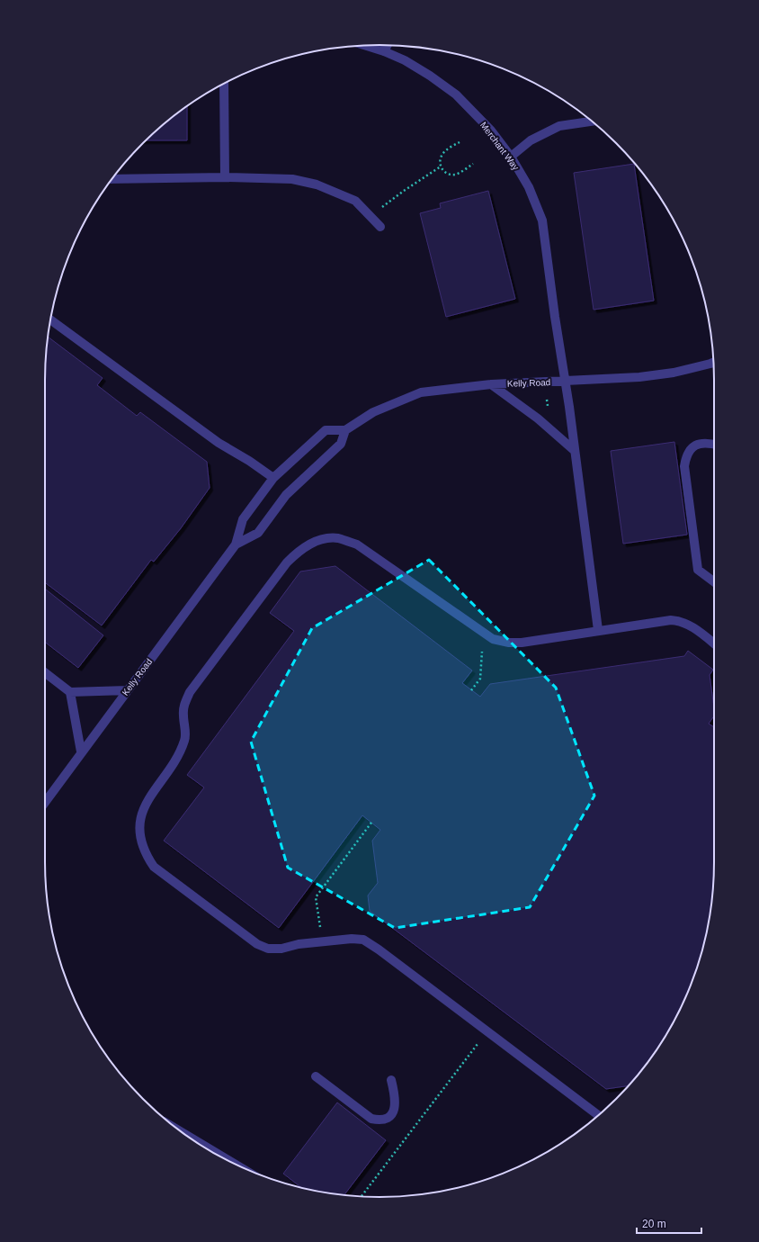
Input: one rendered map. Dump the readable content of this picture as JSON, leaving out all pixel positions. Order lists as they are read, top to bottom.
{
  "streets": {
    "street": ["Merchant Way", "Kelly Road"]
  },
  "crossings": [
    ["Merchant Way", "Kelly Road"]
  ],
  "scale_bar": "20 m"
}
